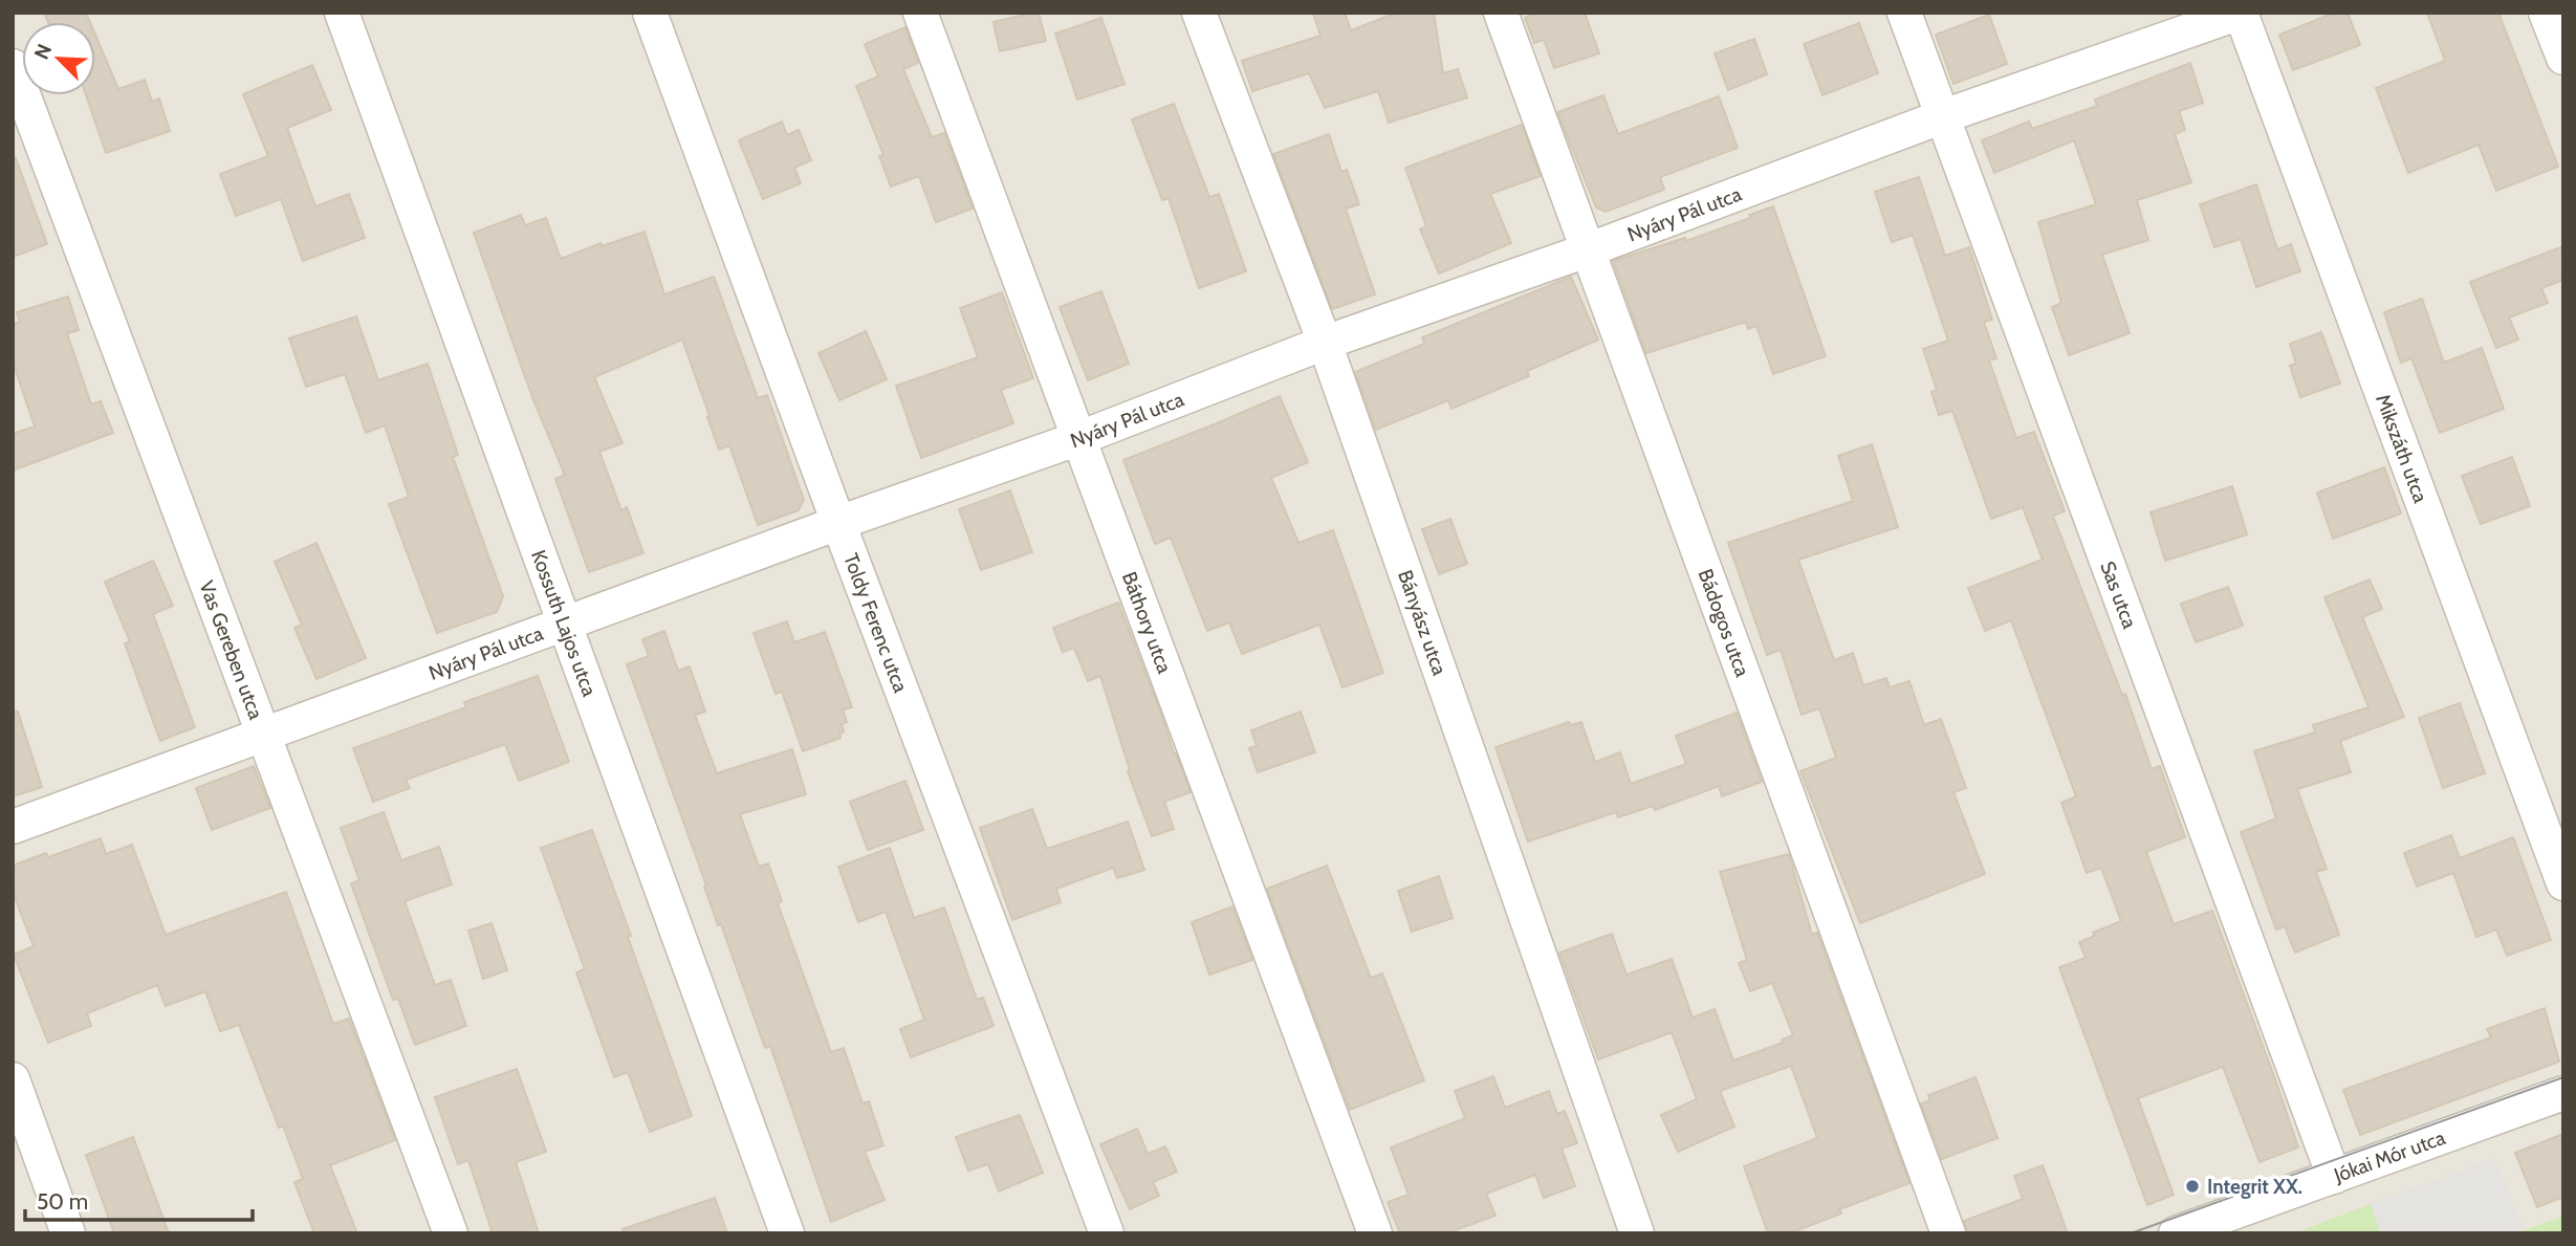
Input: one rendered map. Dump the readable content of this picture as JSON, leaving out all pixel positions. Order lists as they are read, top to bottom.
{
  "streets": {
    "street": [
      "Nyáry Pál utca",
      "Mikszáth utca",
      "Sas utca",
      "Bányász utca",
      "Kossuth Lajos utca",
      "Báthory utca",
      "Toldy Ferenc utca",
      "Bádogos utca",
      "Vas Gereben utca",
      "Jókai Mór utca"
    ]
  },
  "crossings": [
    ["Nyáry Pál utca", "Mikszáth utca"],
    ["Nyáry Pál utca", "Sas utca"],
    ["Nyáry Pál utca", "Bányász utca"],
    ["Nyáry Pál utca", "Kossuth Lajos utca"],
    ["Nyáry Pál utca", "Báthory utca"],
    ["Nyáry Pál utca", "Toldy Ferenc utca"],
    ["Nyáry Pál utca", "Bádogos utca"],
    ["Nyáry Pál utca", "Vas Gereben utca"],
    ["Sas utca", "Jókai Mór utca"]
  ],
  "places": ["Integrit XX."],
  "scale_bar": "50 m",
  "north": "top left"
}
